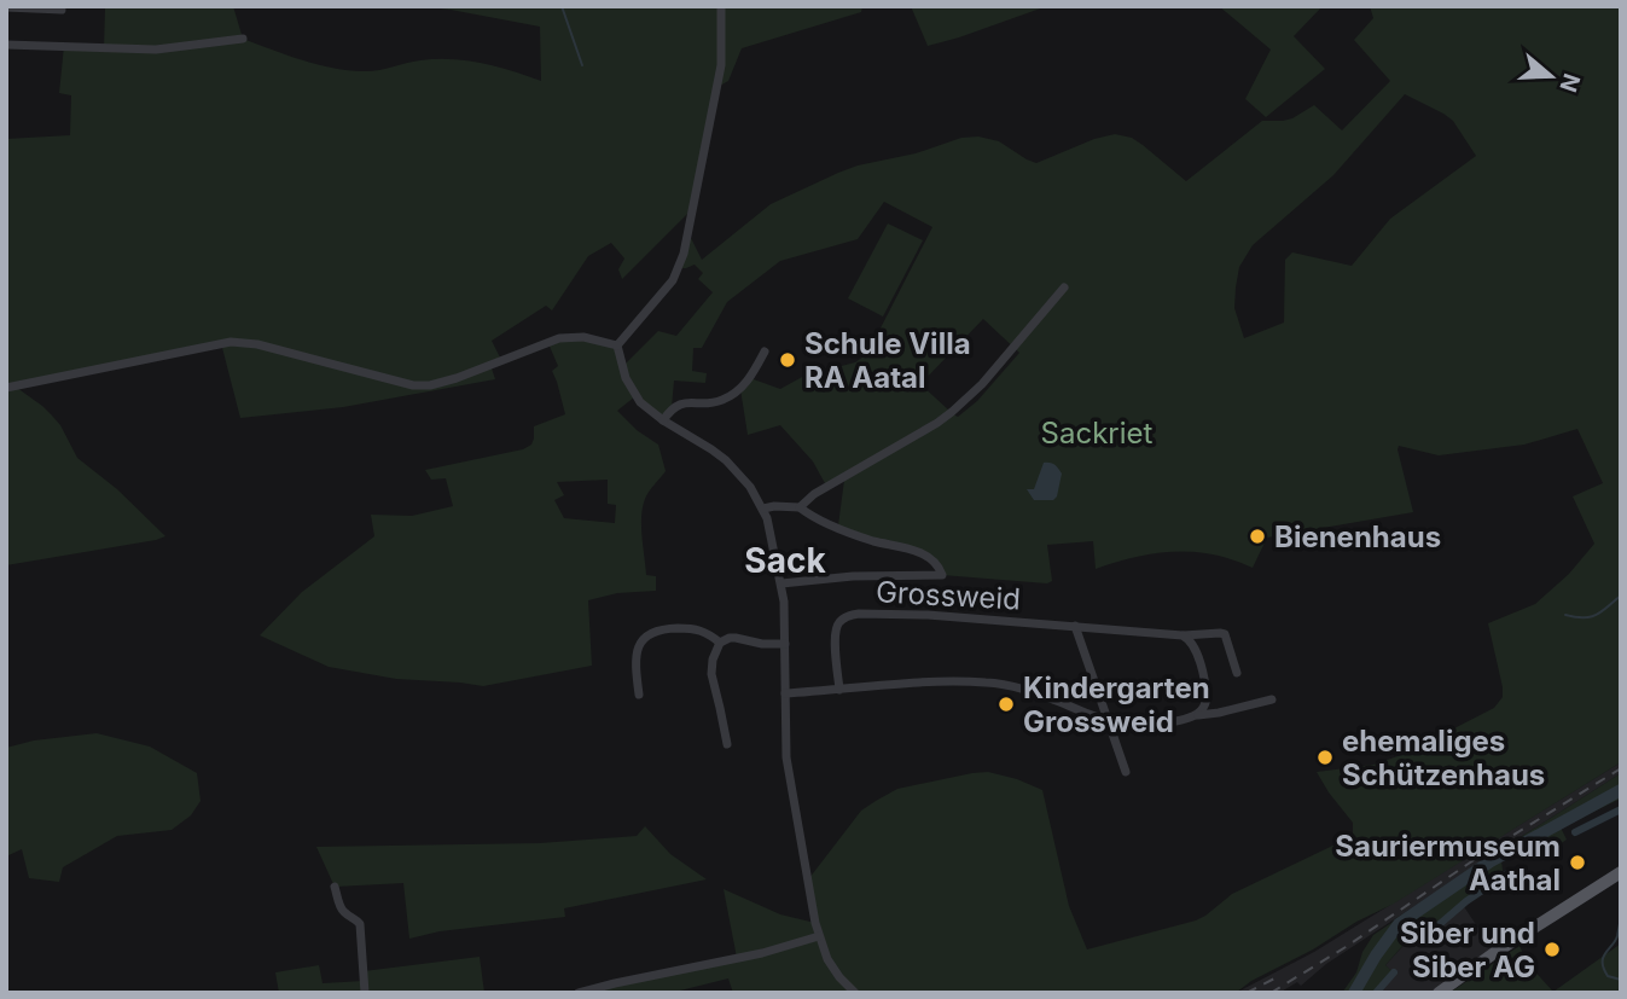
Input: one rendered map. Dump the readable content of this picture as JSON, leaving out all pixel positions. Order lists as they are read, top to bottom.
{
  "streets": {
    "street": ["Grossweid"]
  },
  "districts": ["Sack"],
  "parks": ["Sackriet"],
  "places": [
    "Schule Villa RA Aatal",
    "Bienenhaus",
    "Kindergarten Grossweid",
    "ehemaliges Schützenhaus",
    "Sauriermuseum Aathal",
    "Siber und Siber AG"
  ],
  "north": "right"
}
